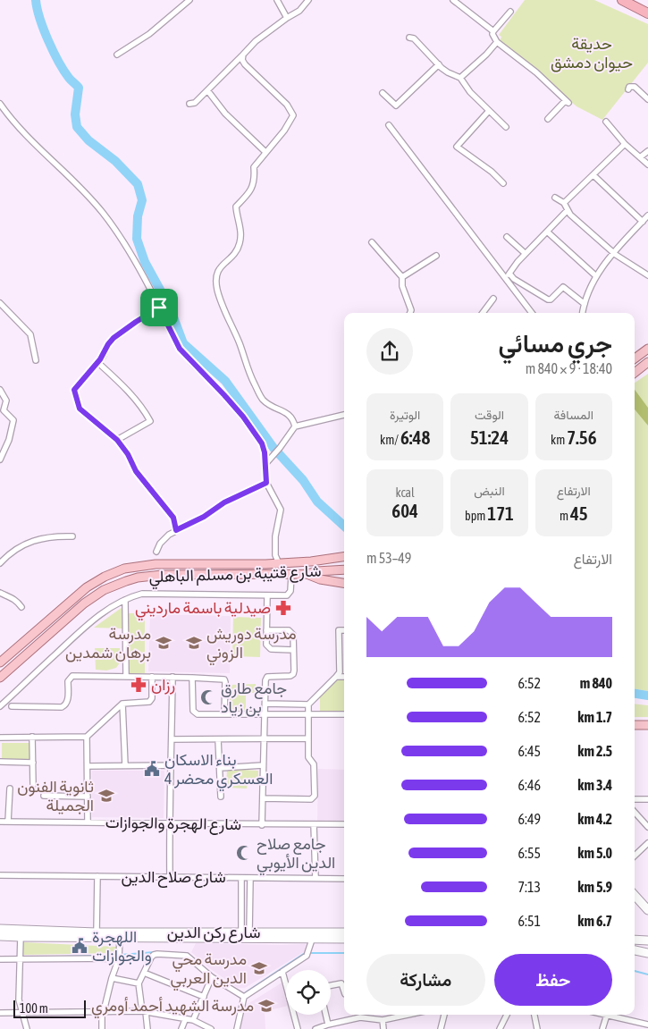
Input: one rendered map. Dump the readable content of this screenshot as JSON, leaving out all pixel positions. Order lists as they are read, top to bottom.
{
  "streets": {
    "main road": ["شارع قتيبة بن مسلم الباهلي", "شارع ركن الدين"],
    "street": ["شارع الهجرة والجوازات", "شارع صلاح الدين"]
  },
  "parks": ["حديقة حيوان دمشق"],
  "places": {
    "pharmacy": ["صيدلية باسمة مارديني", "رزان"],
    "school or university": [
      "مدرسة برهان شمدين",
      "مدرسة دوريش الزوني",
      "ثانوية الفنون الجميلة",
      "مدرسة محي الدين العربي",
      "مدرسة الشهيد أحمد أومري"
    ],
    "mosque": ["جامع طارق بن زياد", "جامع صلاح الدين الأيوبي"],
    "public building": ["بناء الاسكان العسكري محضر 4", "اللهجرة والجوازات"]
  },
  "scale_bar": "100 m",
  "page": {
    "heading": ["جري مسائي", "18:40 · 9 × 840 m"],
    "stats": [
      ["المسافة", "7.56 km"],
      ["الوقت", "51:24"],
      ["الوتيرة", "6:48 /km"],
      ["الارتفاع", "45 m"],
      ["النبض", "171 bpm"],
      ["kcal", "604"]
    ],
    "chart": ["الارتفاع", "49–53 m"],
    "list": [
      {
        "name": "840 m",
        "note": "6:52"
      },
      {
        "name": "1.7 km",
        "note": "6:52"
      },
      {
        "name": "2.5 km",
        "note": "6:45"
      },
      {
        "name": "3.4 km",
        "note": "6:46"
      },
      {
        "name": "4.2 km",
        "note": "6:49"
      },
      {
        "name": "5.0 km",
        "note": "6:55"
      },
      {
        "name": "5.9 km",
        "note": "7:13"
      },
      {
        "name": "6.7 km",
        "note": "6:51"
      }
    ],
    "buttons": ["حفظ", "مشاركة"],
    "scale": "100 m"
  }
}
